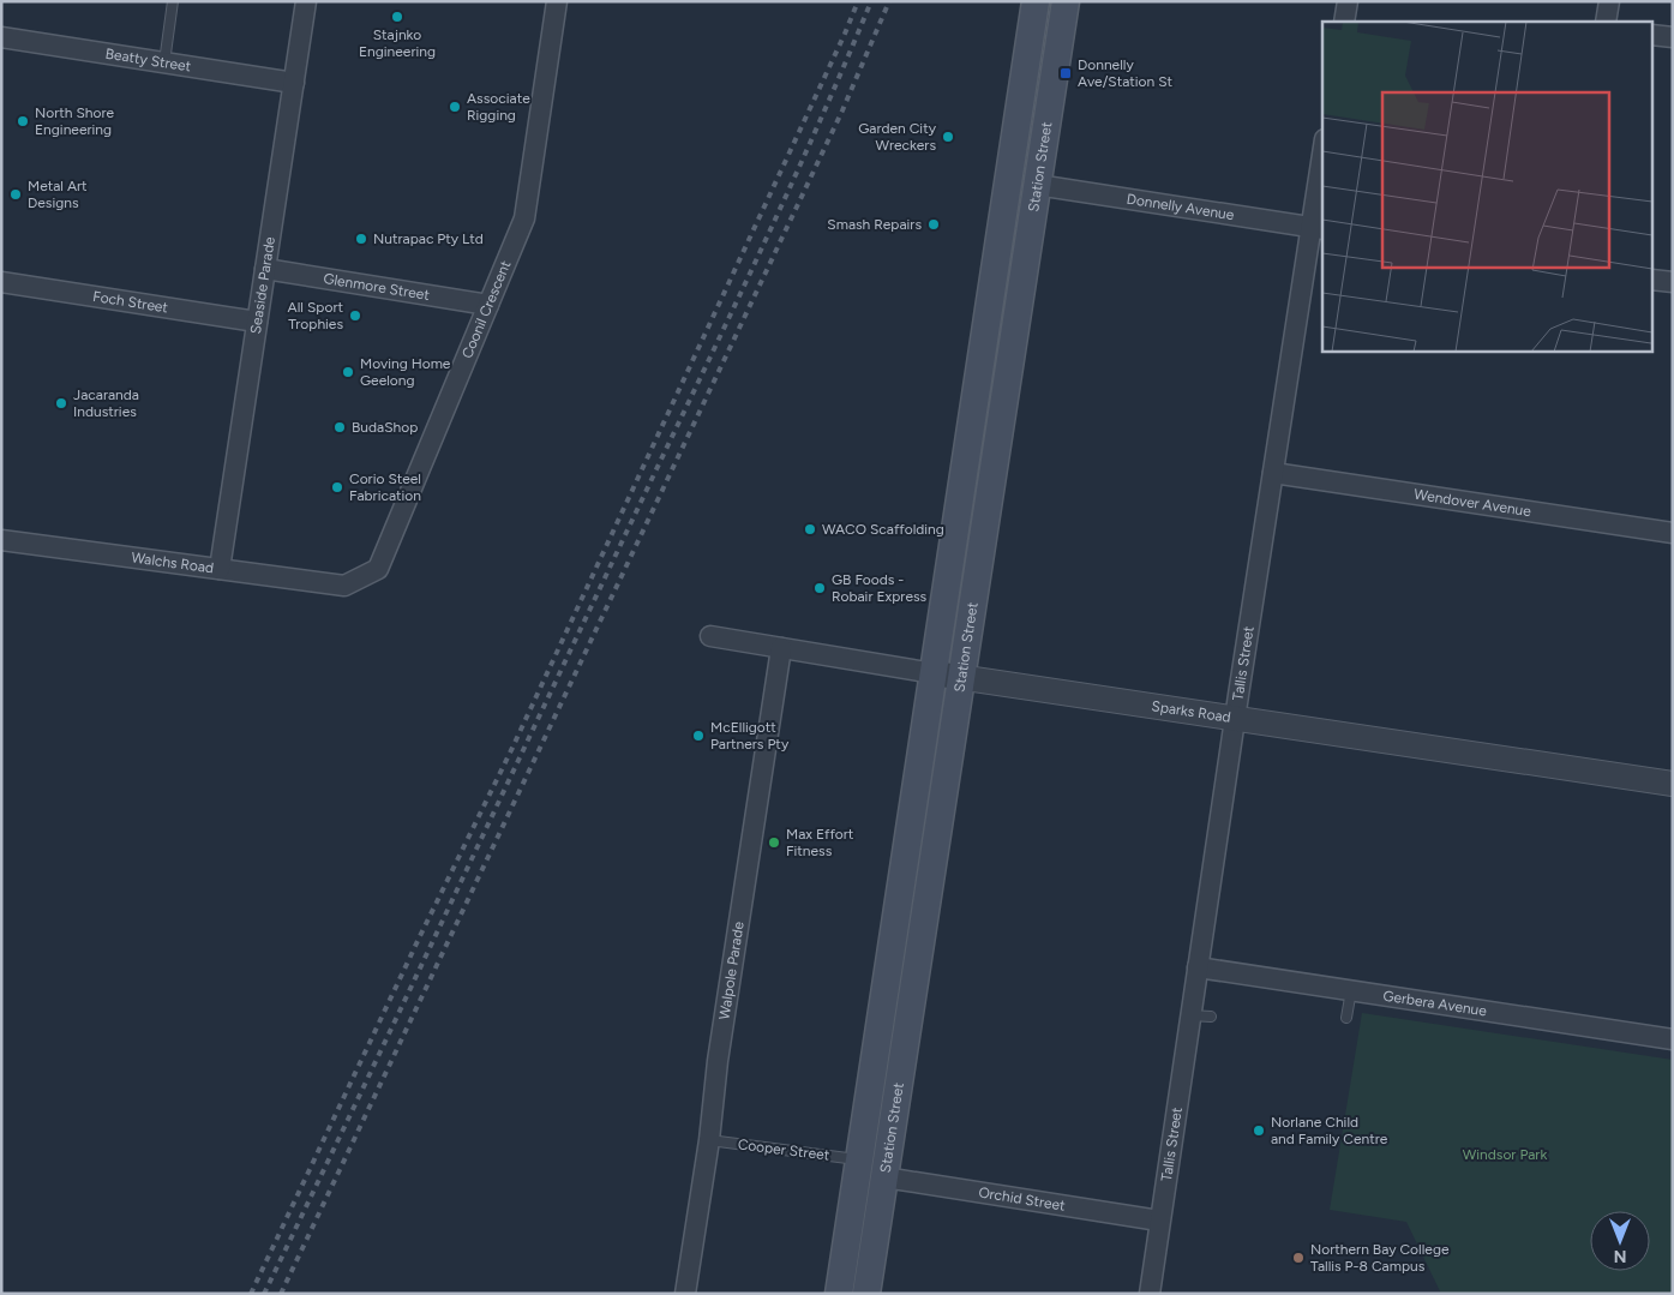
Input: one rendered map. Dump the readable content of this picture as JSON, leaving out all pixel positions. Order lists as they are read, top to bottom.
{
  "streets": {
    "main road": ["Station Street"],
    "street": [
      "Beatty Street",
      "Donnelly Avenue",
      "Seaside Parade",
      "Glenmore Street",
      "Foch Street",
      "Coonil Crescent",
      "Wendover Avenue",
      "Walchs Road",
      "Tallis Street",
      "Sparks Road",
      "Walpole Parade",
      "Gerbera Avenue",
      "Orchid Street"
    ],
    "lane": ["Cooper Street"]
  },
  "crossings": [
    ["Beatty Street", "Seaside Parade"],
    ["Station Street", "Donnelly Avenue"],
    ["Station Street", "Sparks Road"],
    ["Station Street", "Cooper Street"],
    ["Station Street", "Orchid Street"],
    ["Donnelly Avenue", "Tallis Street"],
    ["Seaside Parade", "Glenmore Street"],
    ["Seaside Parade", "Foch Street"],
    ["Seaside Parade", "Walchs Road"],
    ["Glenmore Street", "Coonil Crescent"],
    ["Coonil Crescent", "Walchs Road"],
    ["Wendover Avenue", "Tallis Street"],
    ["Tallis Street", "Sparks Road"],
    ["Tallis Street", "Gerbera Avenue"],
    ["Tallis Street", "Orchid Street"],
    ["Sparks Road", "Walpole Parade"],
    ["Walpole Parade", "Cooper Street"]
  ],
  "parks": ["Windsor Park"],
  "places": {
    "other": [
      "Stajnko Engineering",
      "Associate Rigging",
      "North Shore Engineering",
      "Garden City Wreckers",
      "Metal Art Designs",
      "Smash Repairs",
      "Nutrapac Pty Ltd",
      "All Sport Trophies",
      "Moving Home Geelong",
      "Jacaranda Industries",
      "BudaShop",
      "Corio Steel Fabrication",
      "WACO Scaffolding",
      "GB Foods - Robair Express",
      "McElligott Partners Pty",
      "Max Effort Fitness",
      "Norlane Child and Family Centre",
      "Northern Bay College Tallis P-8 Campus"
    ],
    "transit": ["Donnelly Ave/Station St"]
  },
  "north": "bottom"
}
